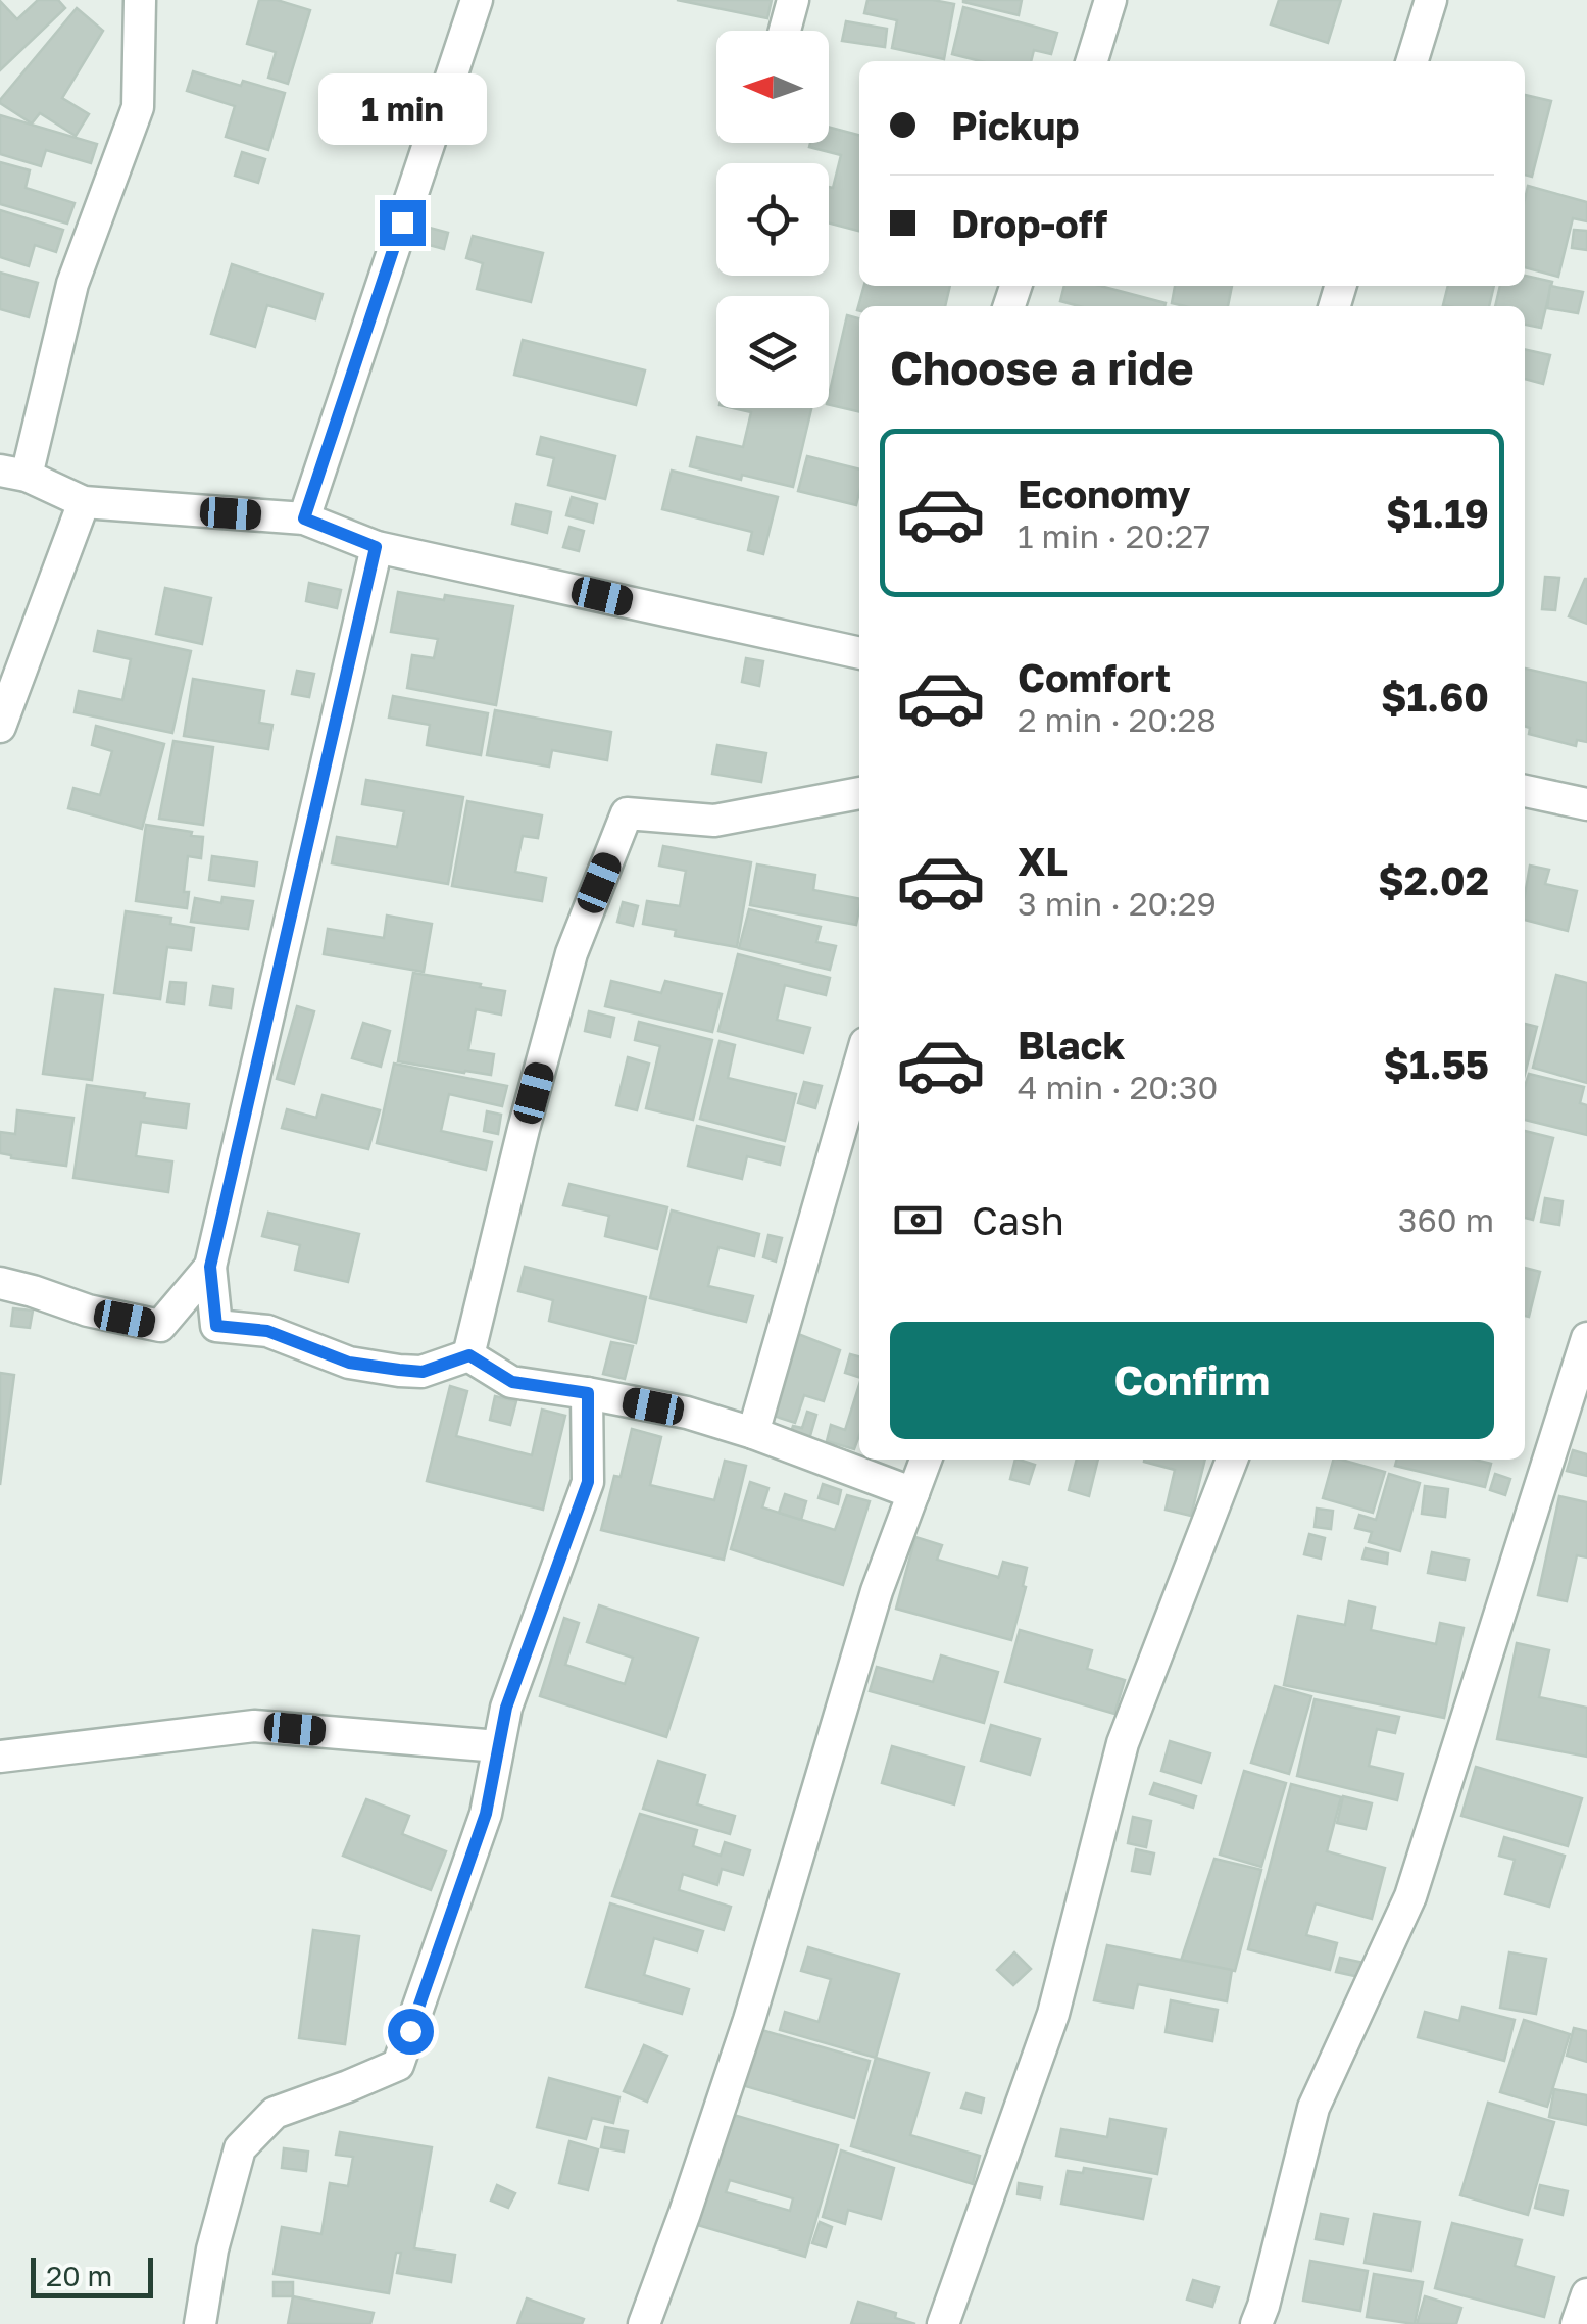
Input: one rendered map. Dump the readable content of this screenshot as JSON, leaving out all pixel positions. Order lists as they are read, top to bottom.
{
  "scale_bar": "20 m",
  "north": "left",
  "page": {
    "banner": ["Pickup", "Drop-off"],
    "bubble": "1 min",
    "heading": "Choose a ride",
    "list": [
      {
        "name": "Economy",
        "note": "1 min · 20:27",
        "value": "$1.19"
      },
      {
        "name": "Comfort",
        "note": "2 min · 20:28",
        "value": "$1.60"
      },
      {
        "name": "XL",
        "note": "3 min · 20:29",
        "value": "$2.02"
      },
      {
        "name": "Black",
        "note": "4 min · 20:30",
        "value": "$1.55"
      }
    ],
    "pay": ["Cash", "360 m"],
    "buttons": "Confirm",
    "scale": "20 m"
  }
}
